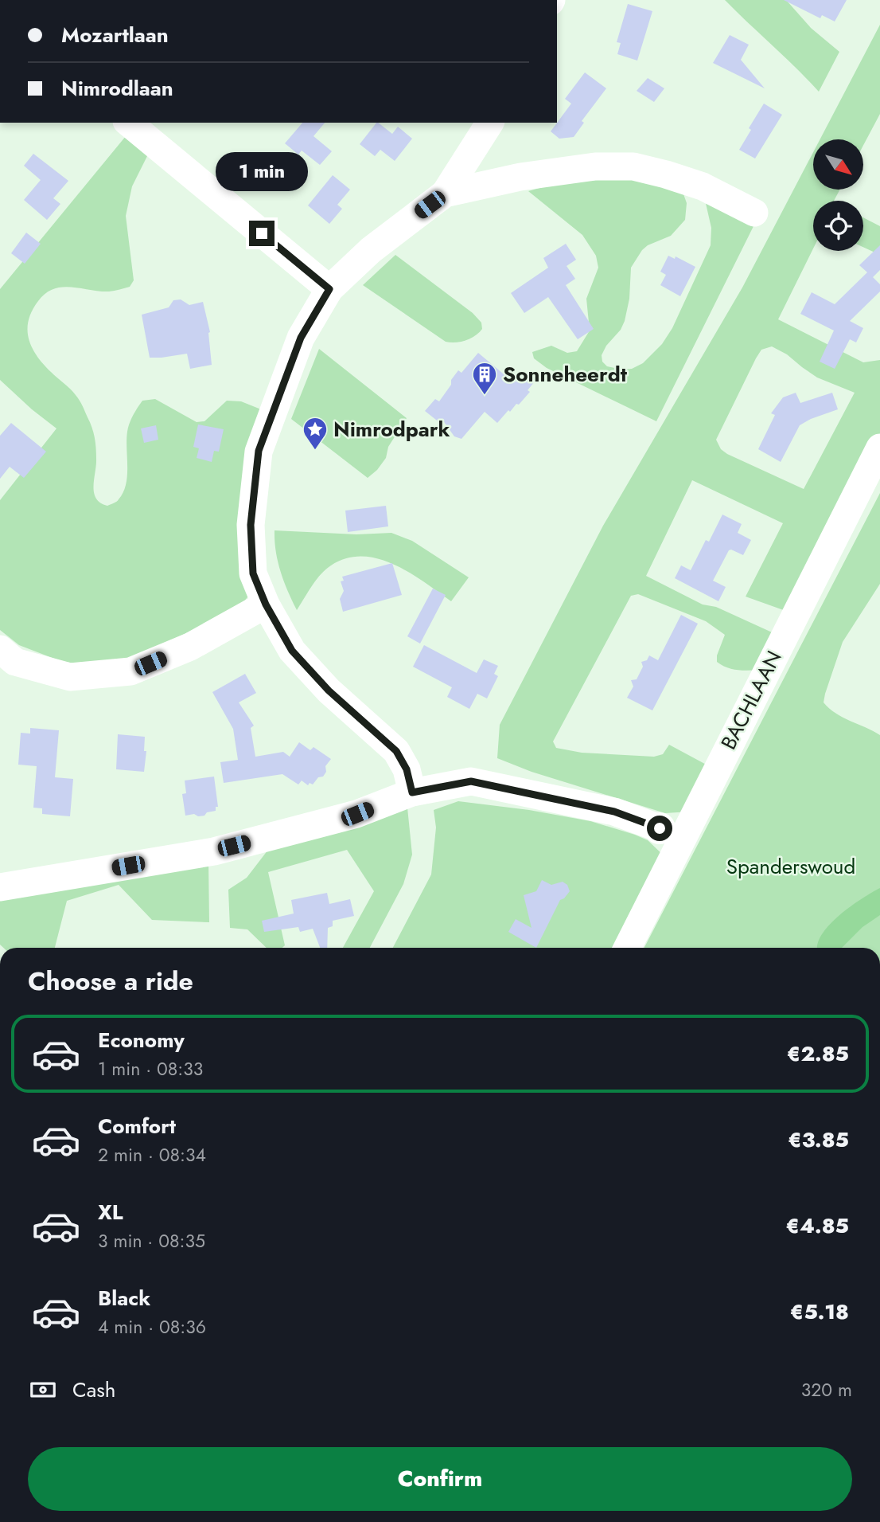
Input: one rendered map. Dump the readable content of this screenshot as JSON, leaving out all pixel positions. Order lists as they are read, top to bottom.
{
  "streets": {
    "street": ["BACHLAAN"]
  },
  "parks": ["Spanderswoud"],
  "places": {
    "building": ["Sonneheerdt"],
    "place": ["Nimrodpark"]
  },
  "north": "bottom right",
  "page": {
    "banner": ["Mozartlaan", "Nimrodlaan"],
    "bubble": "1 min",
    "heading": "Choose a ride",
    "list": [
      {
        "name": "Economy",
        "note": "1 min · 08:33",
        "value": "€2.85"
      },
      {
        "name": "Comfort",
        "note": "2 min · 08:34",
        "value": "€3.85"
      },
      {
        "name": "XL",
        "note": "3 min · 08:35",
        "value": "€4.85"
      },
      {
        "name": "Black",
        "note": "4 min · 08:36",
        "value": "€5.18"
      }
    ],
    "pay": ["Cash", "320 m"],
    "buttons": "Confirm"
  }
}
